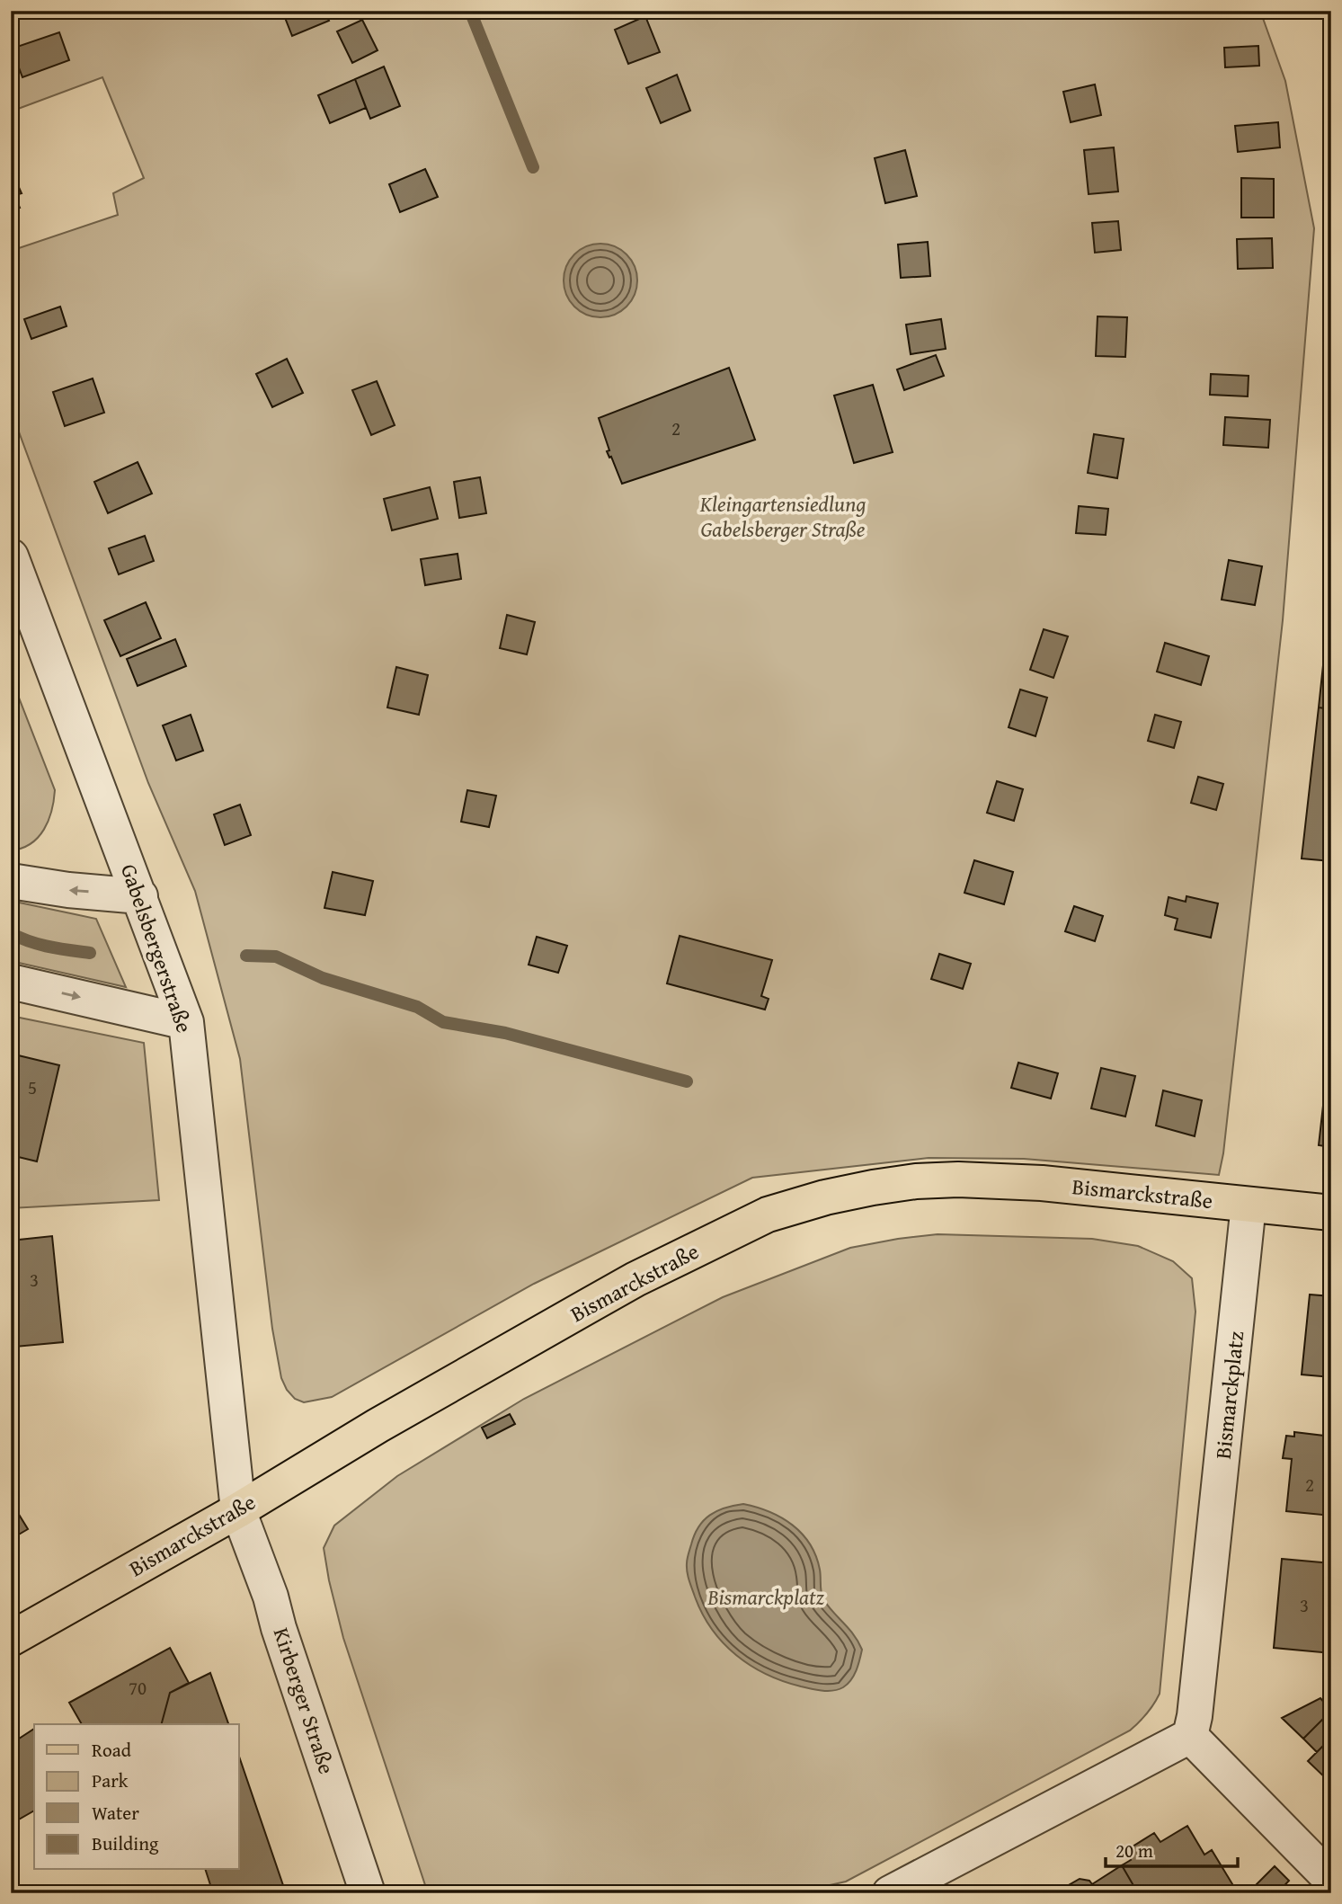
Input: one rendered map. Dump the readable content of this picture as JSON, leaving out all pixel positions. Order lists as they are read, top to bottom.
{
  "streets": {
    "main road": ["Bismarckstraße"],
    "street": ["Gabelsbergerstraße", "Bismarckplatz", "Kirberger Straße"]
  },
  "crossings": [
    ["Gabelsbergerstraße", "Bismarckstraße"],
    ["Gabelsbergerstraße", "Kirberger Straße"],
    ["Bismarckstraße", "Bismarckplatz"],
    ["Bismarckstraße", "Kirberger Straße"]
  ],
  "parks": ["Kleingartensiedlung Gabelsberger Straße", "Bismarckplatz"],
  "house_numbers": [
    "2",
    "5",
    "3",
    "2",
    "3",
    "70"
  ],
  "legend": [
    "Road",
    "Park",
    "Water",
    "Building"
  ],
  "scale_bar": "20 m"
}
